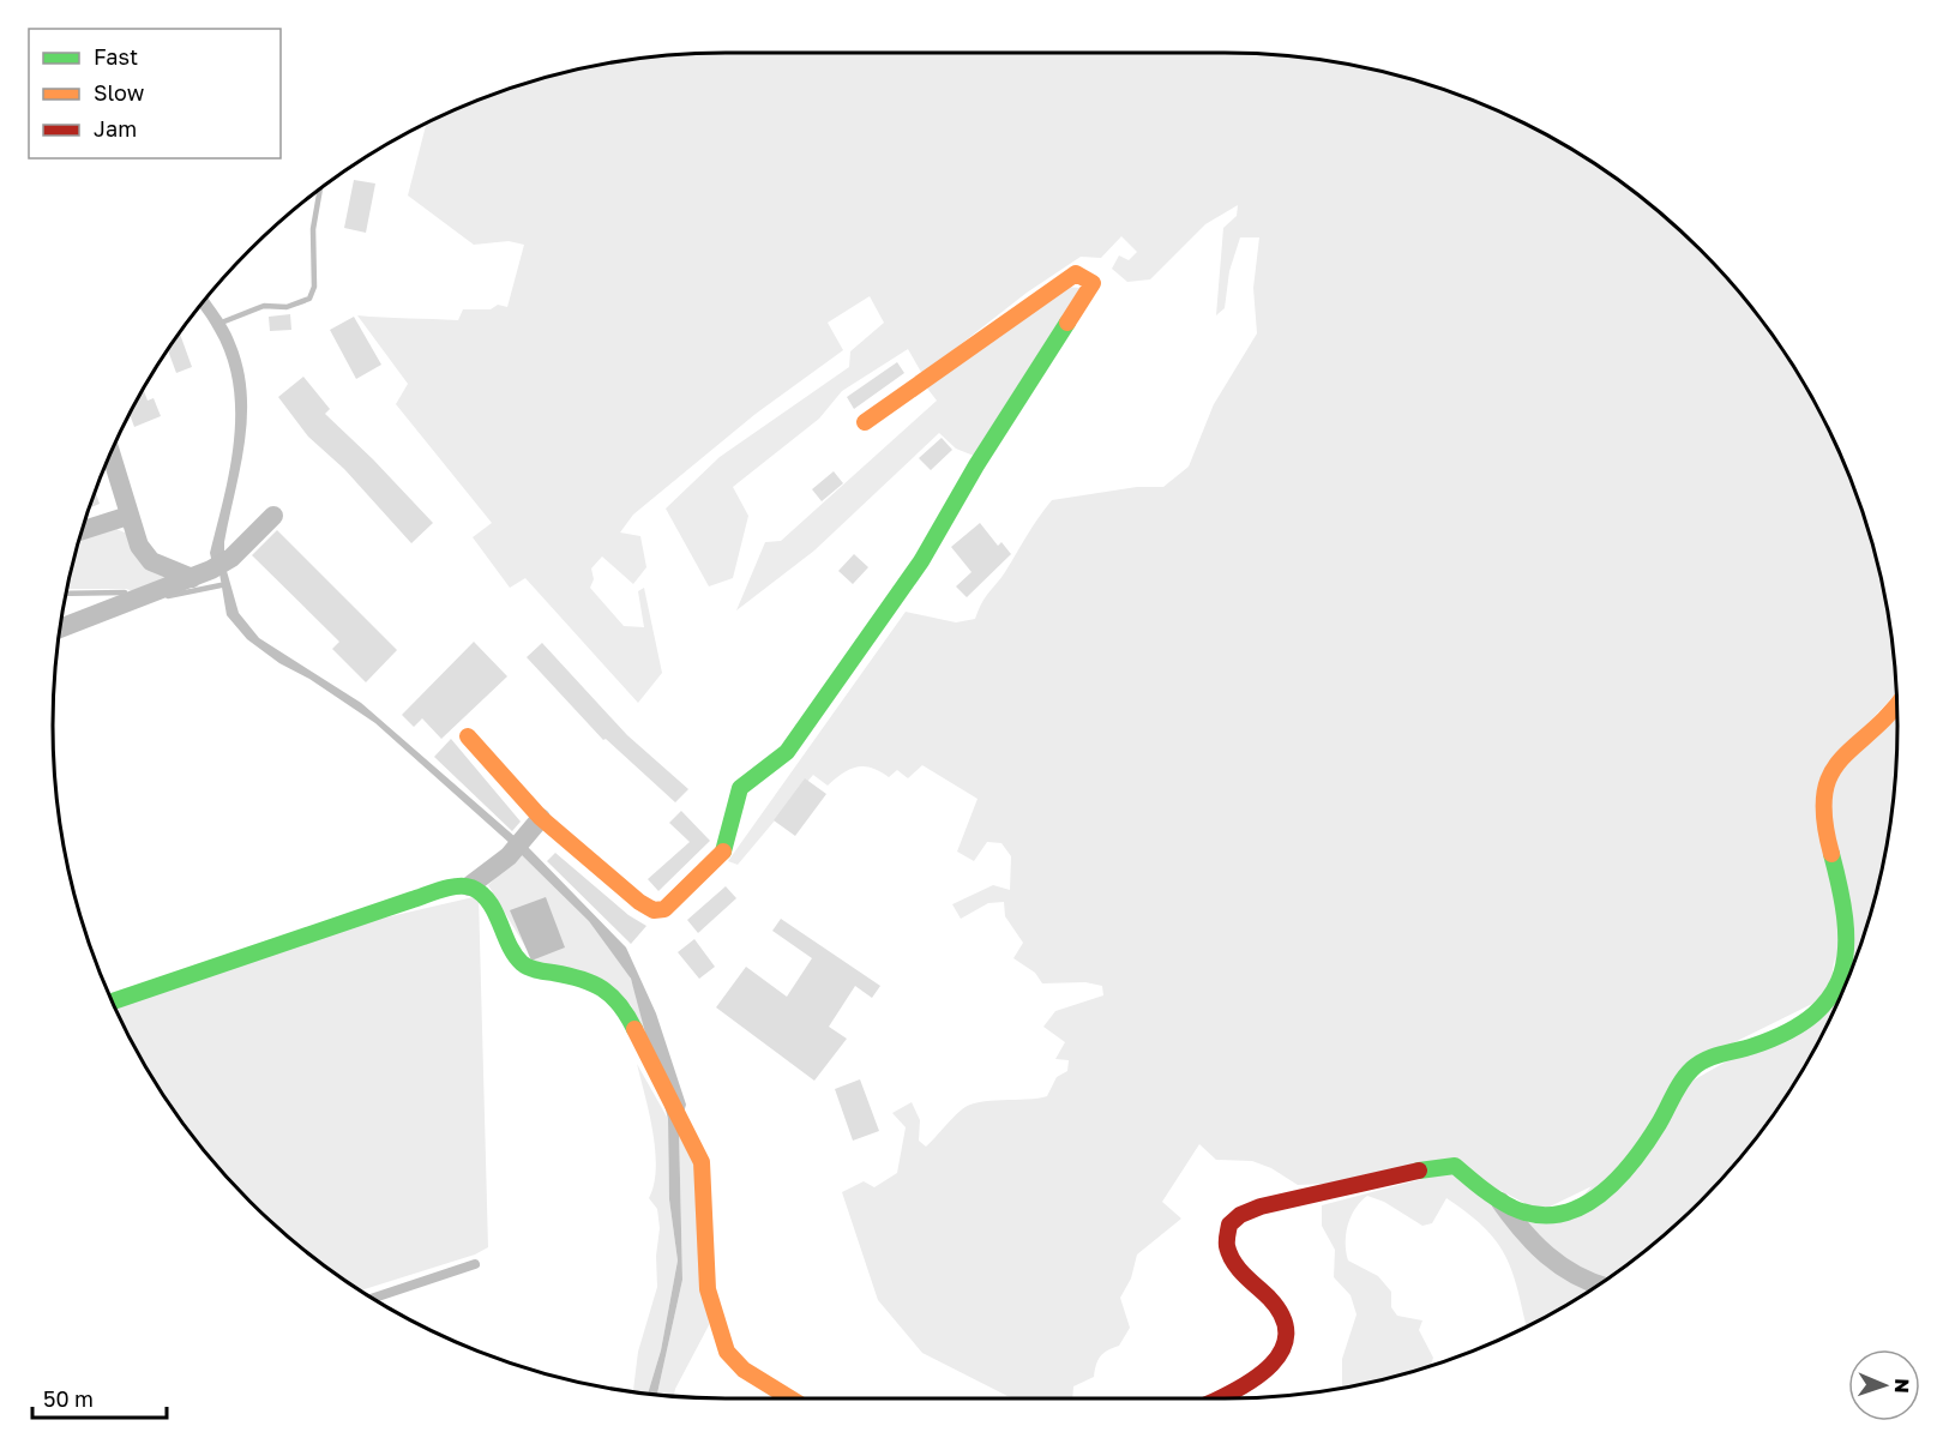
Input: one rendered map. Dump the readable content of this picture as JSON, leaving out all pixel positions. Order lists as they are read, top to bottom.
{
  "legend": ["Fast", "Slow", "Jam"],
  "scale_bar": "50 m",
  "north": "right"
}
